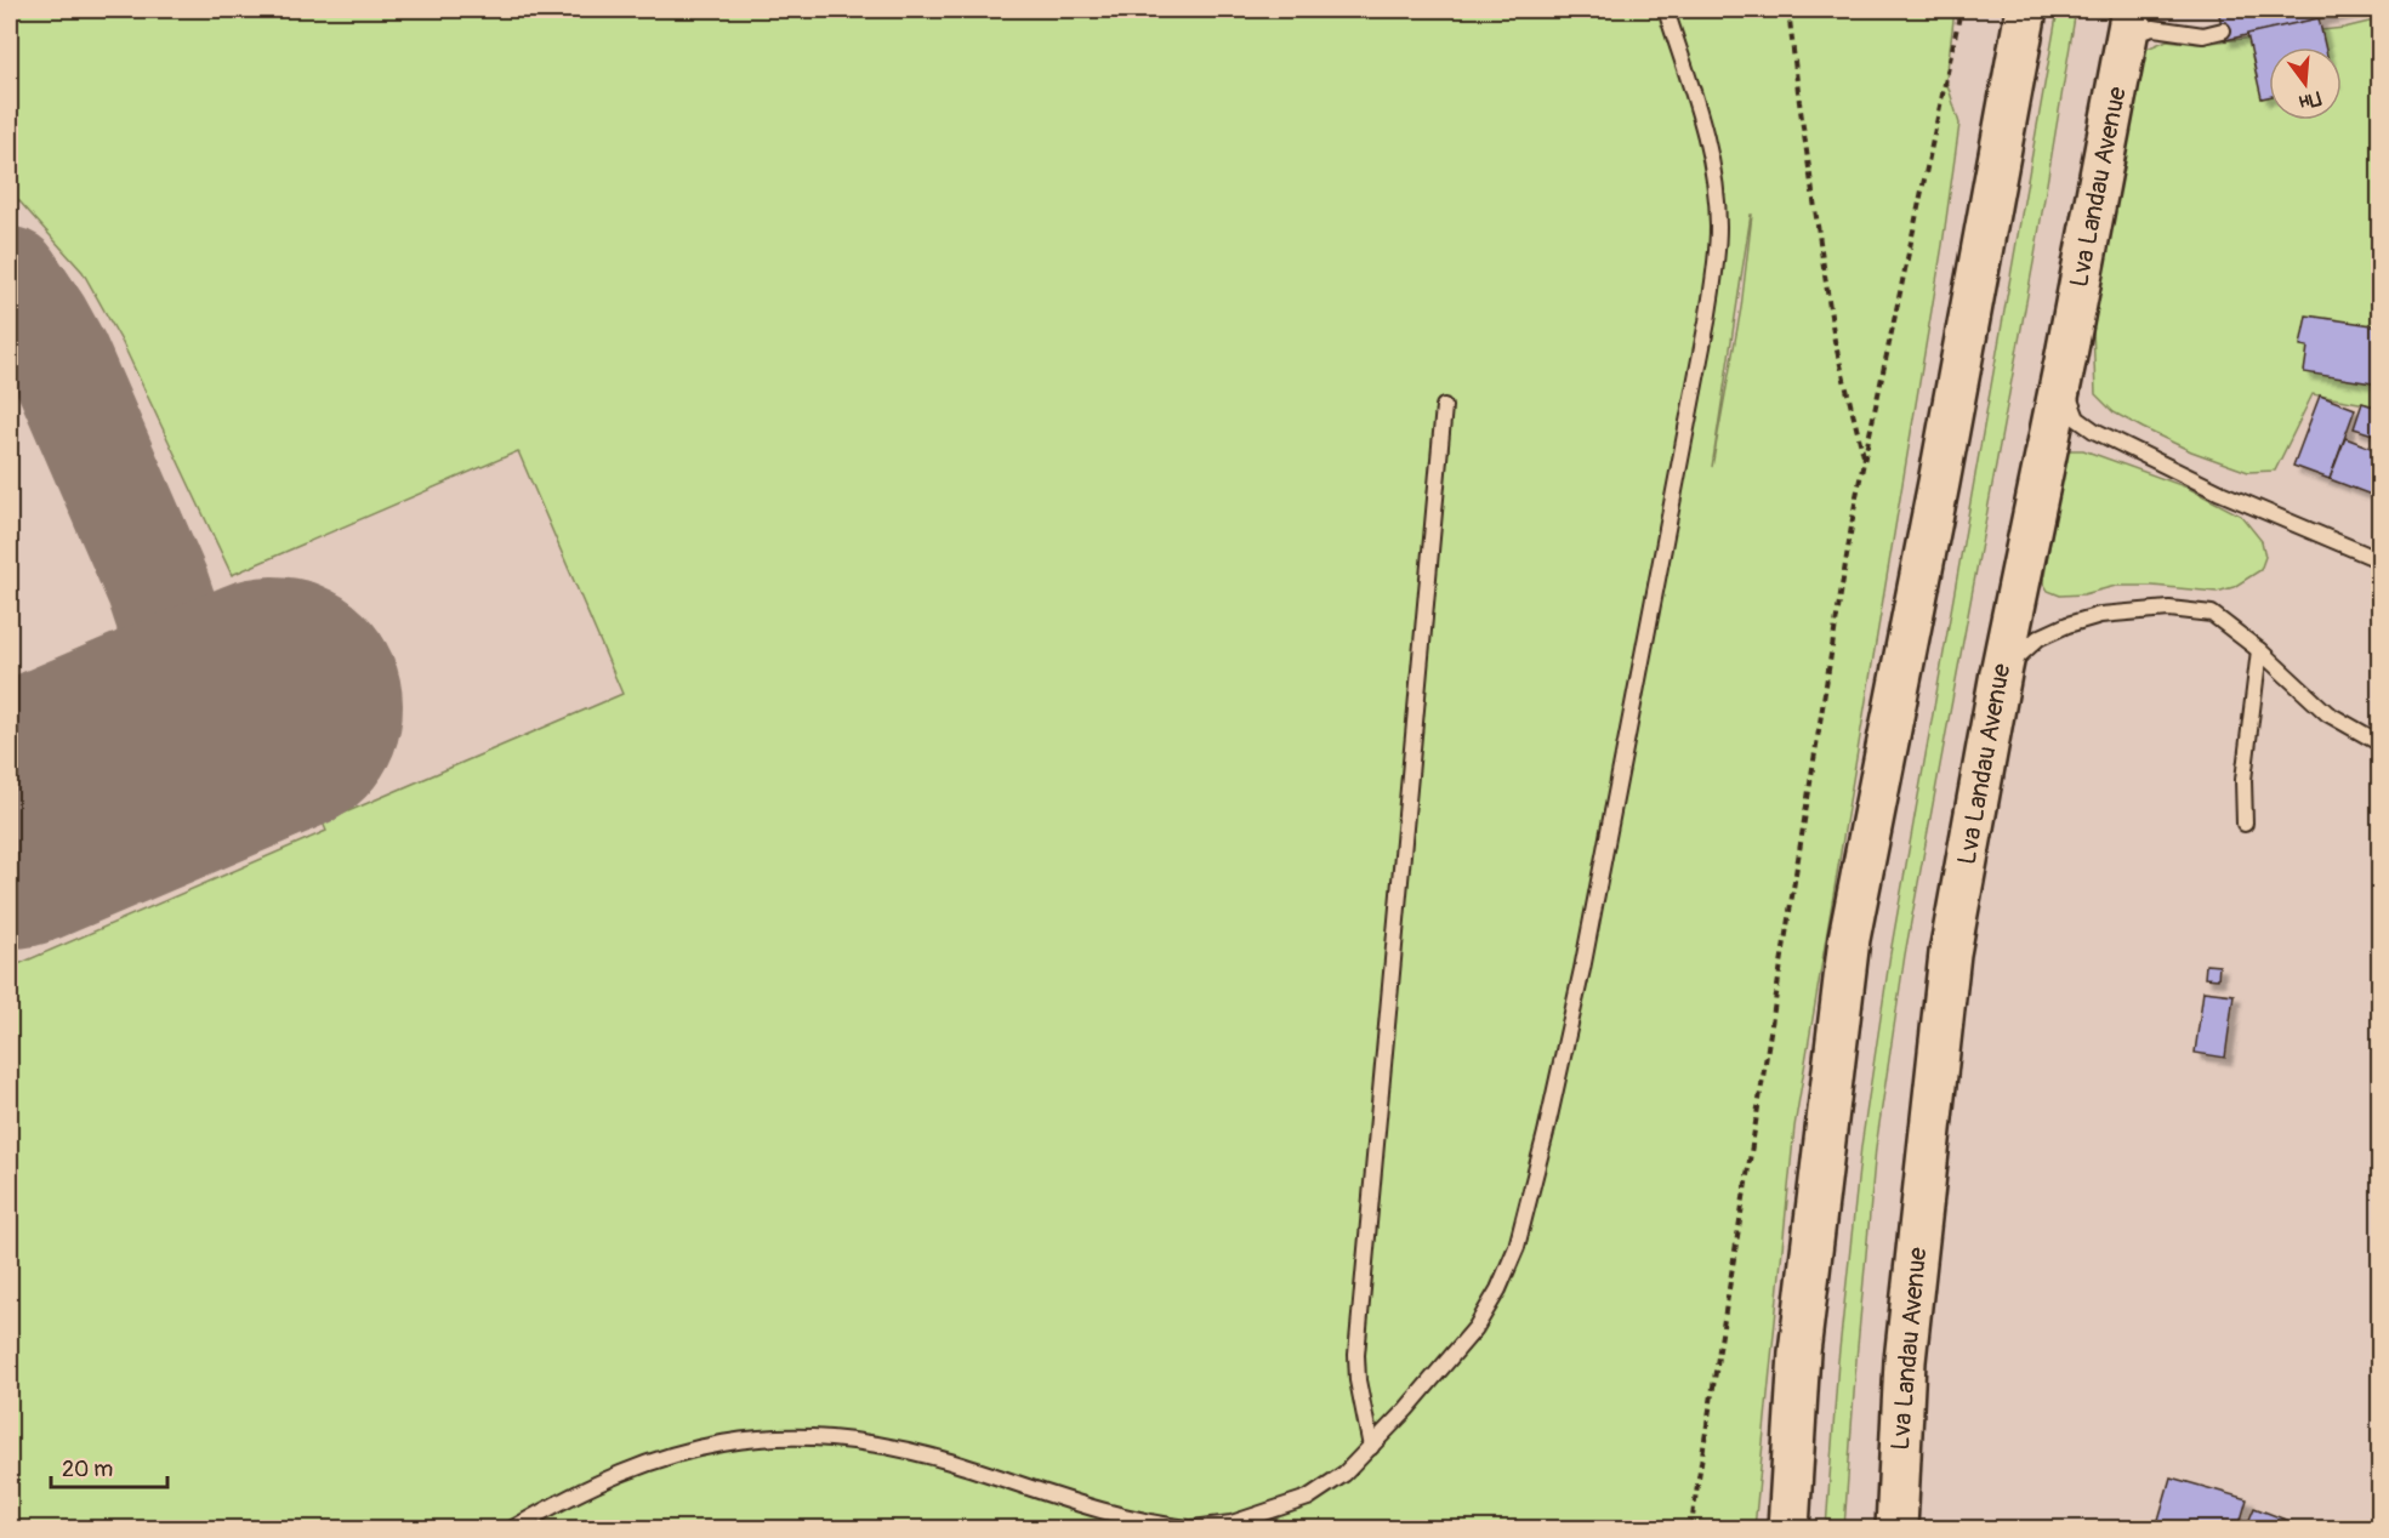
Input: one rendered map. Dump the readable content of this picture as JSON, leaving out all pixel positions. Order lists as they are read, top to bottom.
{
  "streets": {
    "main road": ["Lva Landau Avenue"]
  },
  "scale_bar": "20 m",
  "north": "bottom"
}
